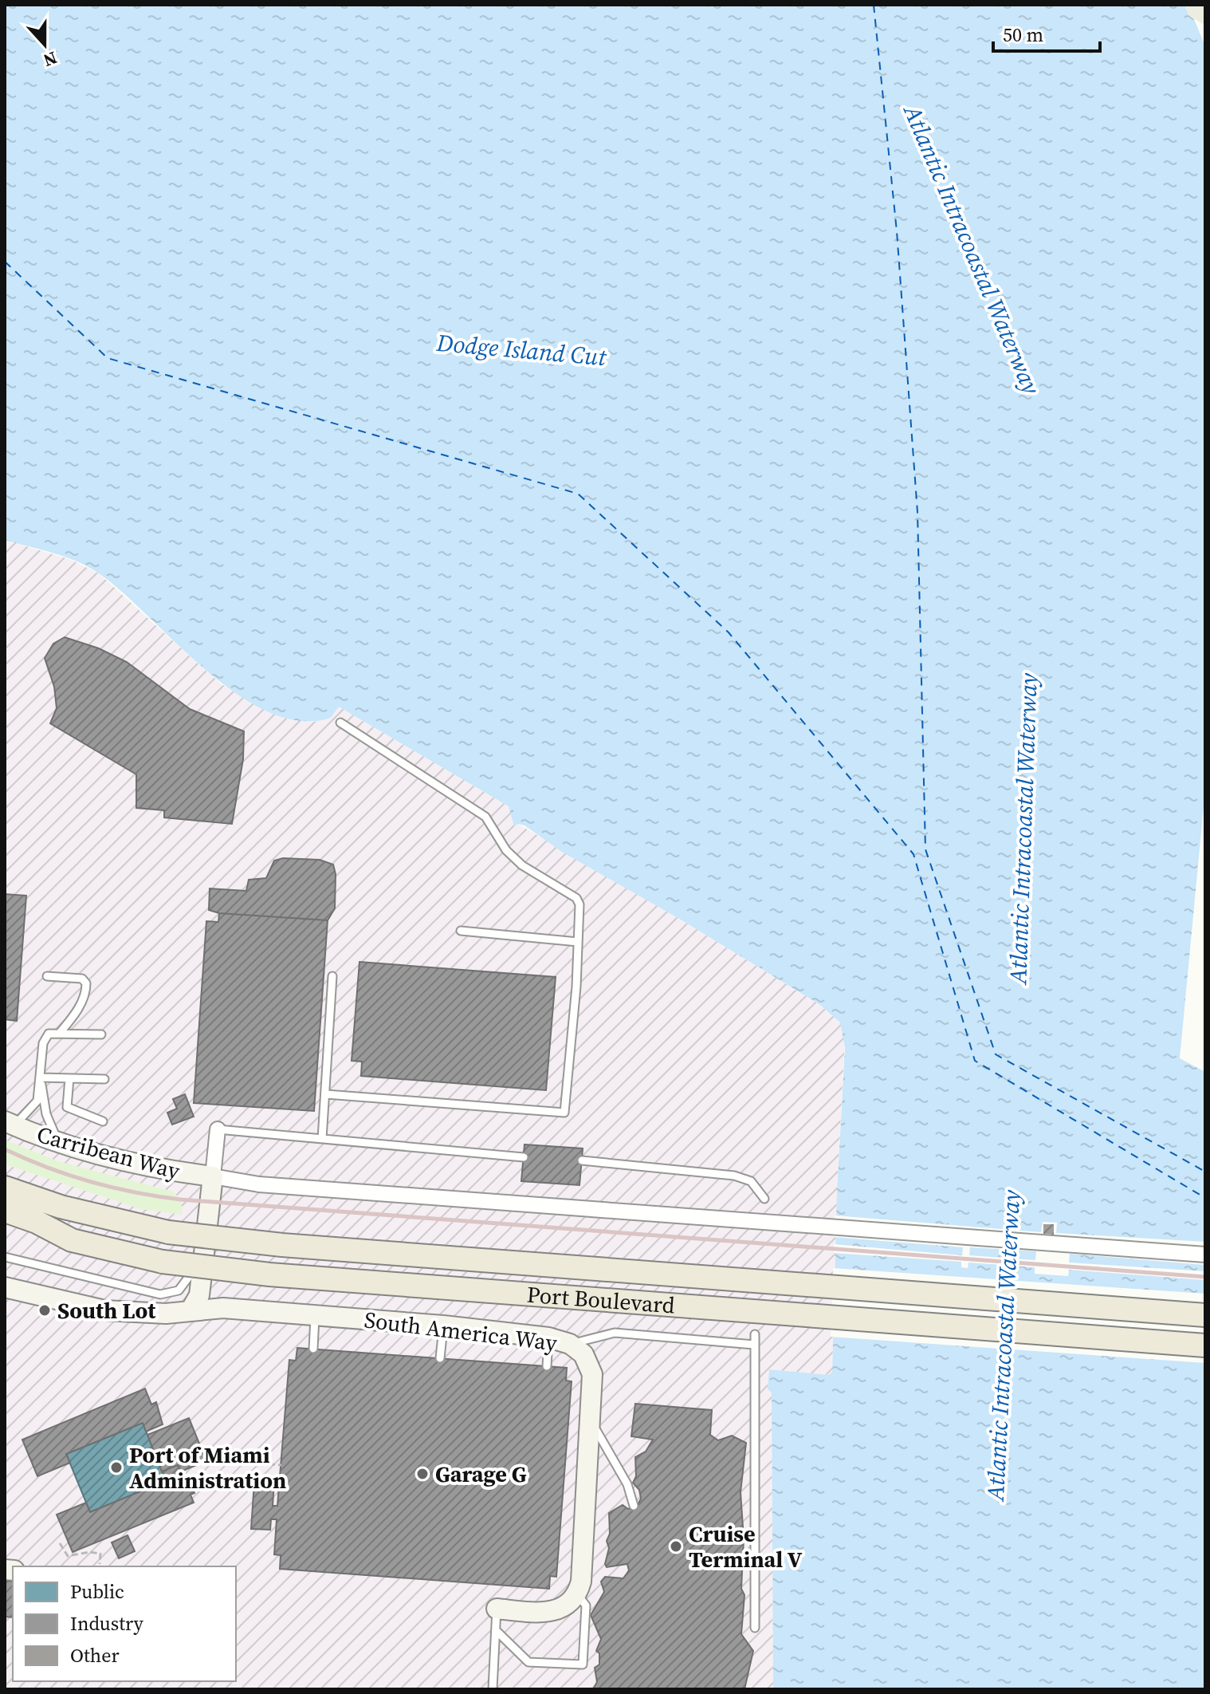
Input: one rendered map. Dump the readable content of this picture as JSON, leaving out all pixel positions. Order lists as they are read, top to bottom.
{
  "streets": {
    "main road": ["Port Boulevard"],
    "street": ["Carribean Way", "South America Way"]
  },
  "water": ["Atlantic Intracoastal Waterway", "Dodge Island Cut"],
  "places": [
    "South Lot",
    "Port of Miami Administration",
    "Garage G",
    "Cruise Terminal V"
  ],
  "legend": ["Public", "Industry", "Other"],
  "scale_bar": "50 m",
  "north": "bottom"
}
